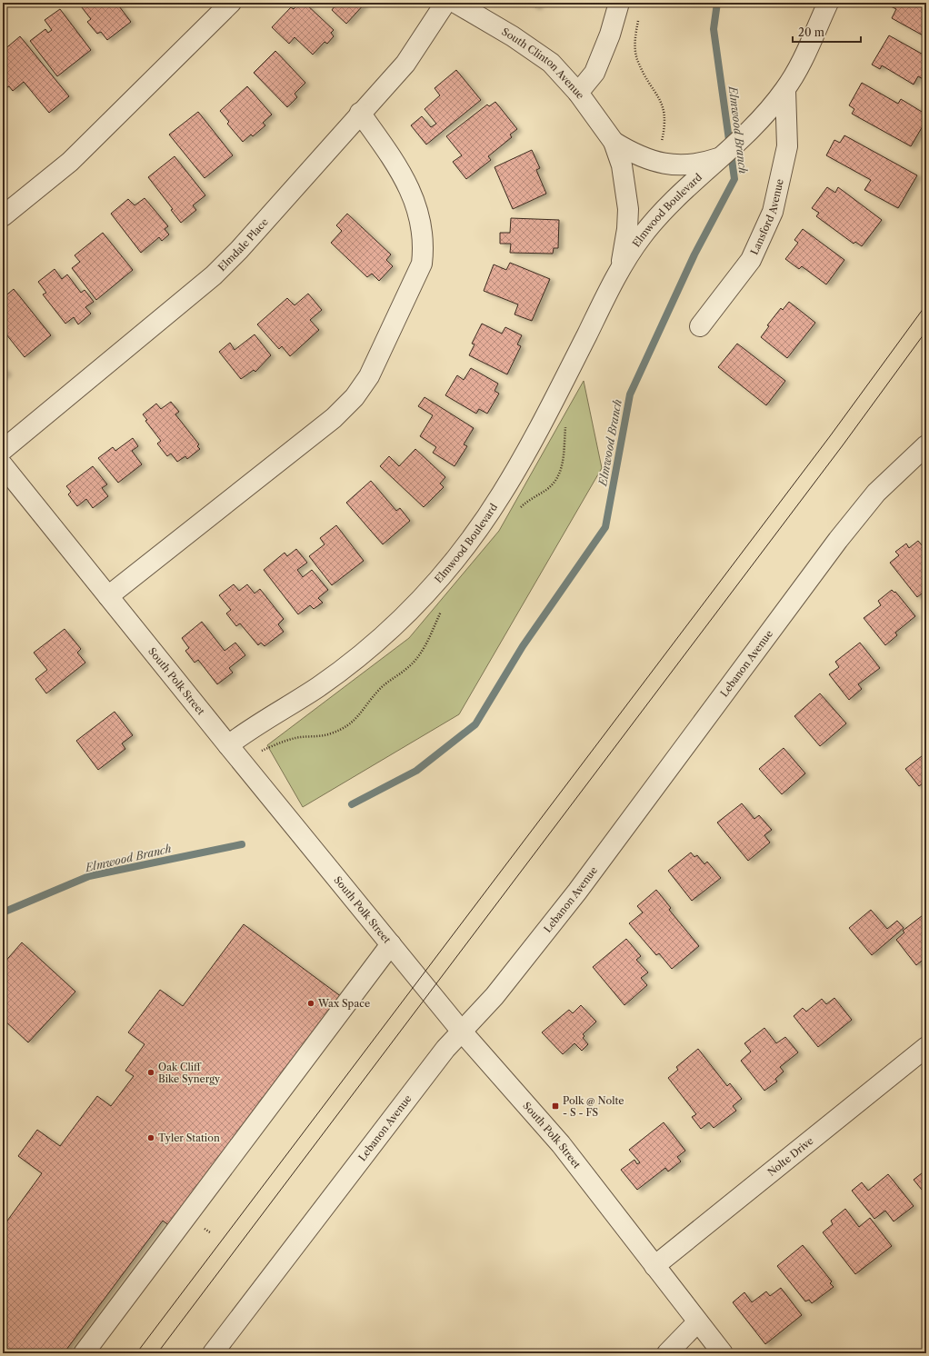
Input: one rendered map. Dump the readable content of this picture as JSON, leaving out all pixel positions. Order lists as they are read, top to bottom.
{
  "streets": {
    "street": [
      "South Clinton Avenue",
      "Elmwood Boulevard",
      "Lansford Avenue",
      "Elmdale Place",
      "Lebanon Avenue",
      "South Polk Street",
      "Nolte Drive"
    ]
  },
  "crossings": [
    ["South Clinton Avenue", "Elmwood Boulevard"],
    ["Elmwood Boulevard", "South Polk Street"],
    ["Lebanon Avenue", "South Polk Street"],
    ["South Polk Street", "Nolte Drive"]
  ],
  "water": ["Elmwood Branch"],
  "places": {
    "other": ["Wax Space", "Oak Cliff Bike Synergy", "Tyler Station"],
    "transit": ["Polk @ Nolte - S - FS"]
  },
  "scale_bar": "20 m"
}
